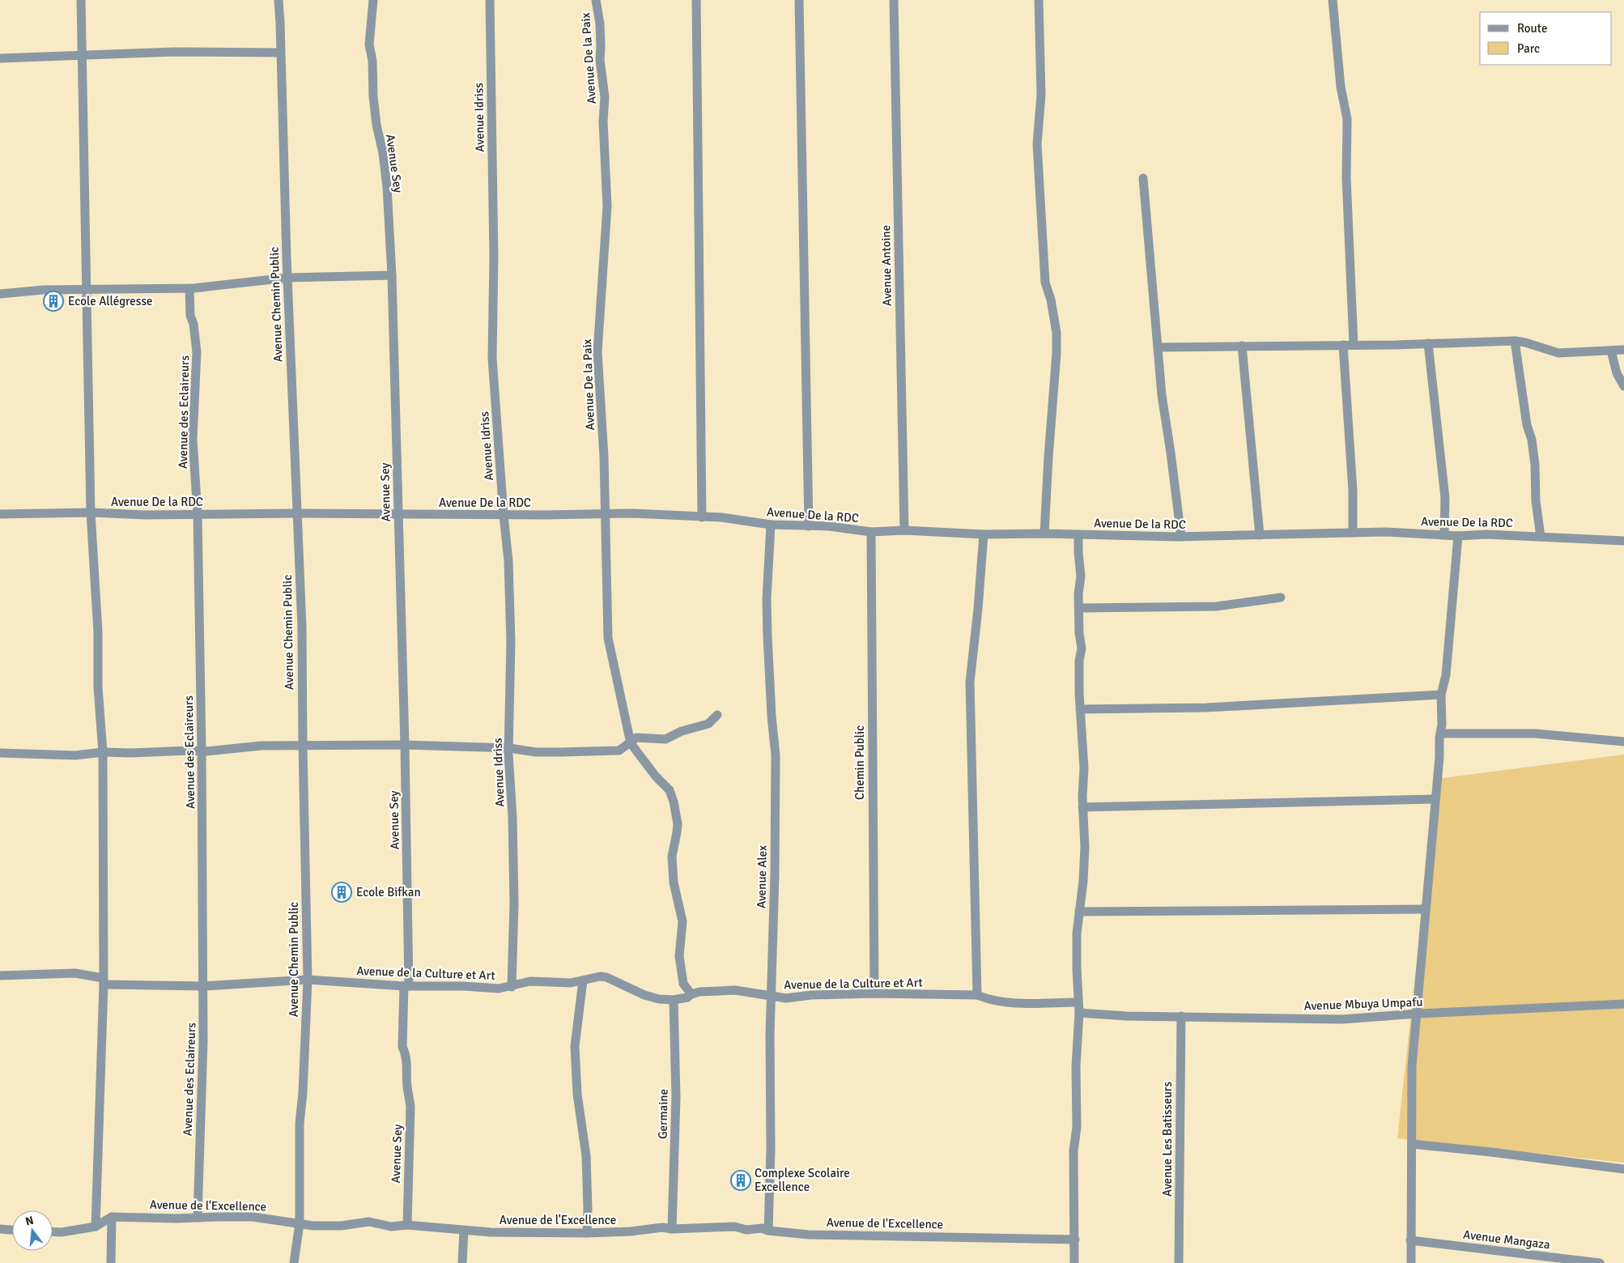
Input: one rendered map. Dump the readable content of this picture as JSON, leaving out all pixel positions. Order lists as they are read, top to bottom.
{
  "streets": {
    "street": [
      "Avenue De la Paix",
      "Avenue Idriss",
      "Avenue Sey",
      "Avenue Antoine",
      "Avenue Chemin Public",
      "Avenue des Eclaireurs",
      "Avenue De la RDC",
      "Chemin Public",
      "Avenue Alex",
      "Avenue de la Culture et Art",
      "Avenue Mbuya Umpafu",
      "Germaine",
      "Avenue Les Batisseurs",
      "Avenue de l'Excellence",
      "Avenue Mangaza"
    ]
  },
  "crossings": [
    ["Avenue De la Paix", "Avenue De la RDC"],
    ["Avenue Idriss", "Avenue De la RDC"],
    ["Avenue Idriss", "Avenue de la Culture et Art"],
    ["Avenue Sey", "Avenue De la RDC"],
    ["Avenue Sey", "Avenue de la Culture et Art"],
    ["Avenue Sey", "Avenue de l'Excellence"],
    ["Avenue Antoine", "Avenue De la RDC"],
    ["Avenue Chemin Public", "Avenue De la RDC"],
    ["Avenue Chemin Public", "Avenue de la Culture et Art"],
    ["Avenue Chemin Public", "Avenue de l'Excellence"],
    ["Avenue des Eclaireurs", "Avenue De la RDC"],
    ["Avenue des Eclaireurs", "Avenue de la Culture et Art"],
    ["Avenue des Eclaireurs", "Avenue de l'Excellence"],
    ["Avenue De la RDC", "Chemin Public"],
    ["Avenue De la RDC", "Avenue Alex"],
    ["Chemin Public", "Avenue de la Culture et Art"],
    ["Avenue Alex", "Avenue de la Culture et Art"],
    ["Avenue Alex", "Avenue de l'Excellence"],
    ["Avenue de la Culture et Art", "Germaine"],
    ["Avenue Mbuya Umpafu", "Avenue Les Batisseurs"],
    ["Germaine", "Avenue de l'Excellence"]
  ],
  "places": {
    "building": ["Ecole Allégresse", "Ecole Bifkan", "Complexe Scolaire Excellence"]
  },
  "legend": ["Route", "Parc"],
  "north": "top"
}
